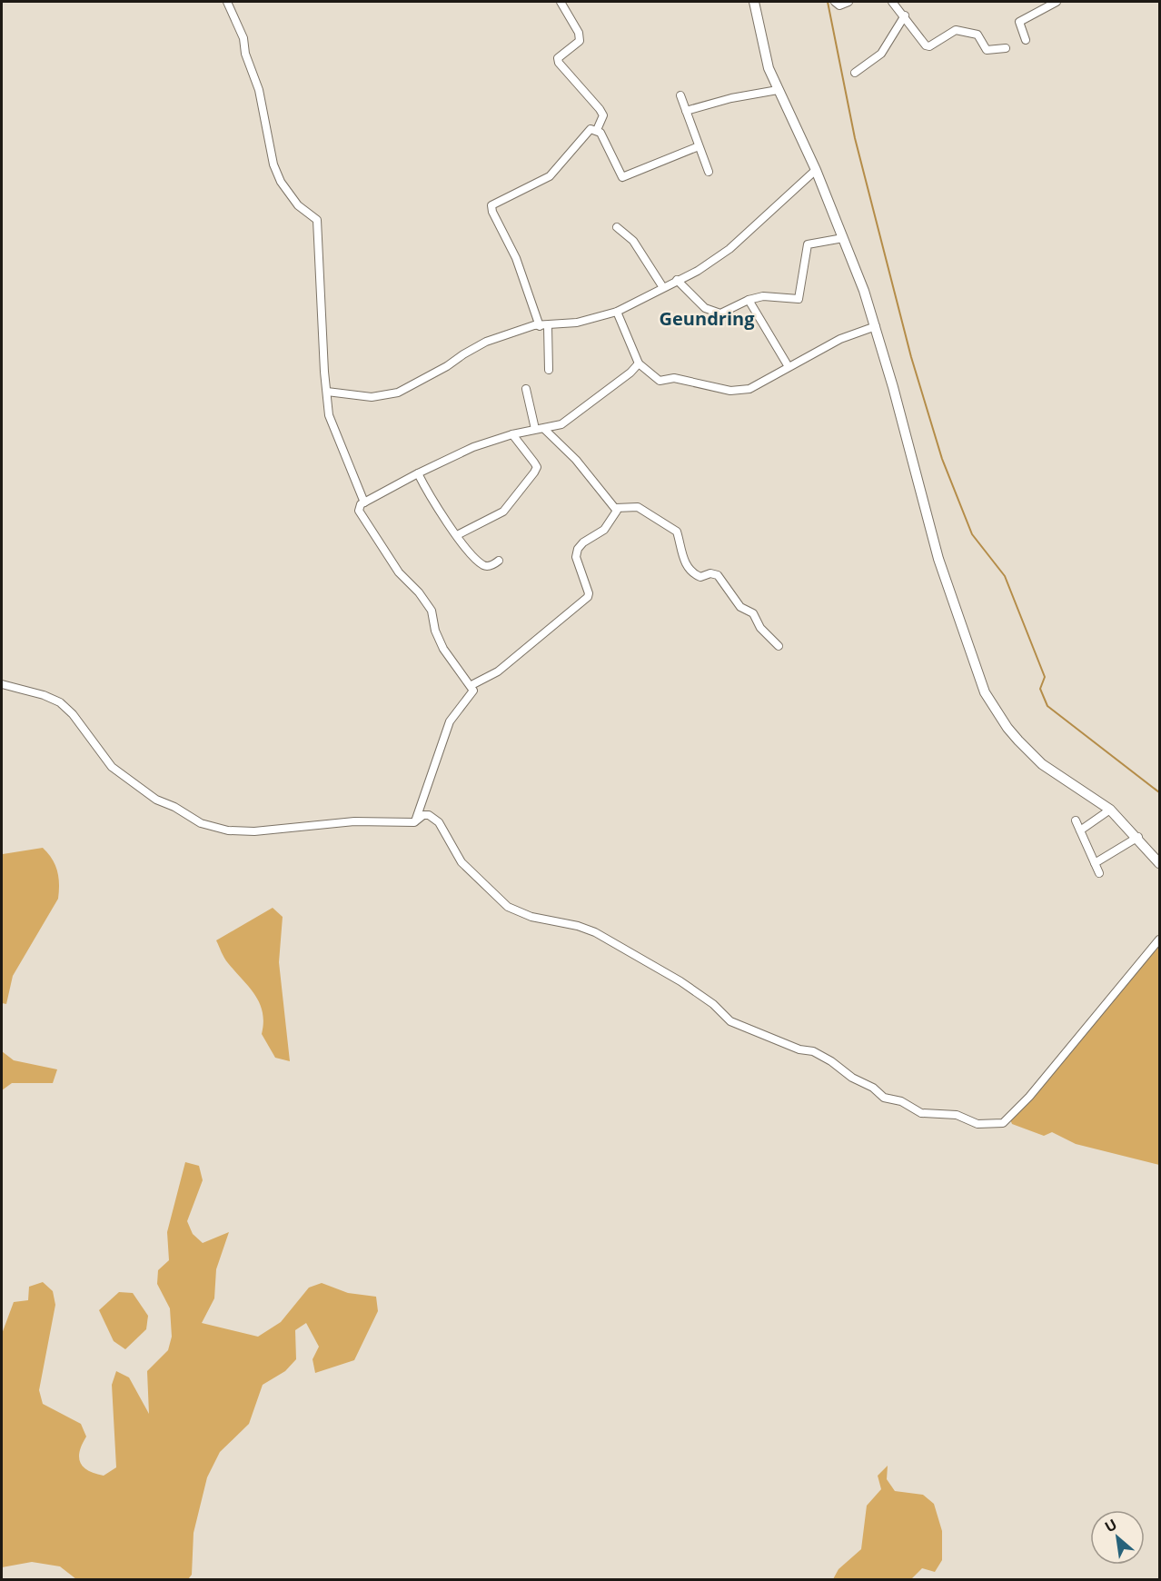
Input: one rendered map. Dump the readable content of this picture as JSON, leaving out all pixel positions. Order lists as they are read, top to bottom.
{
  "districts": ["Geundring"],
  "north": "top left"
}
